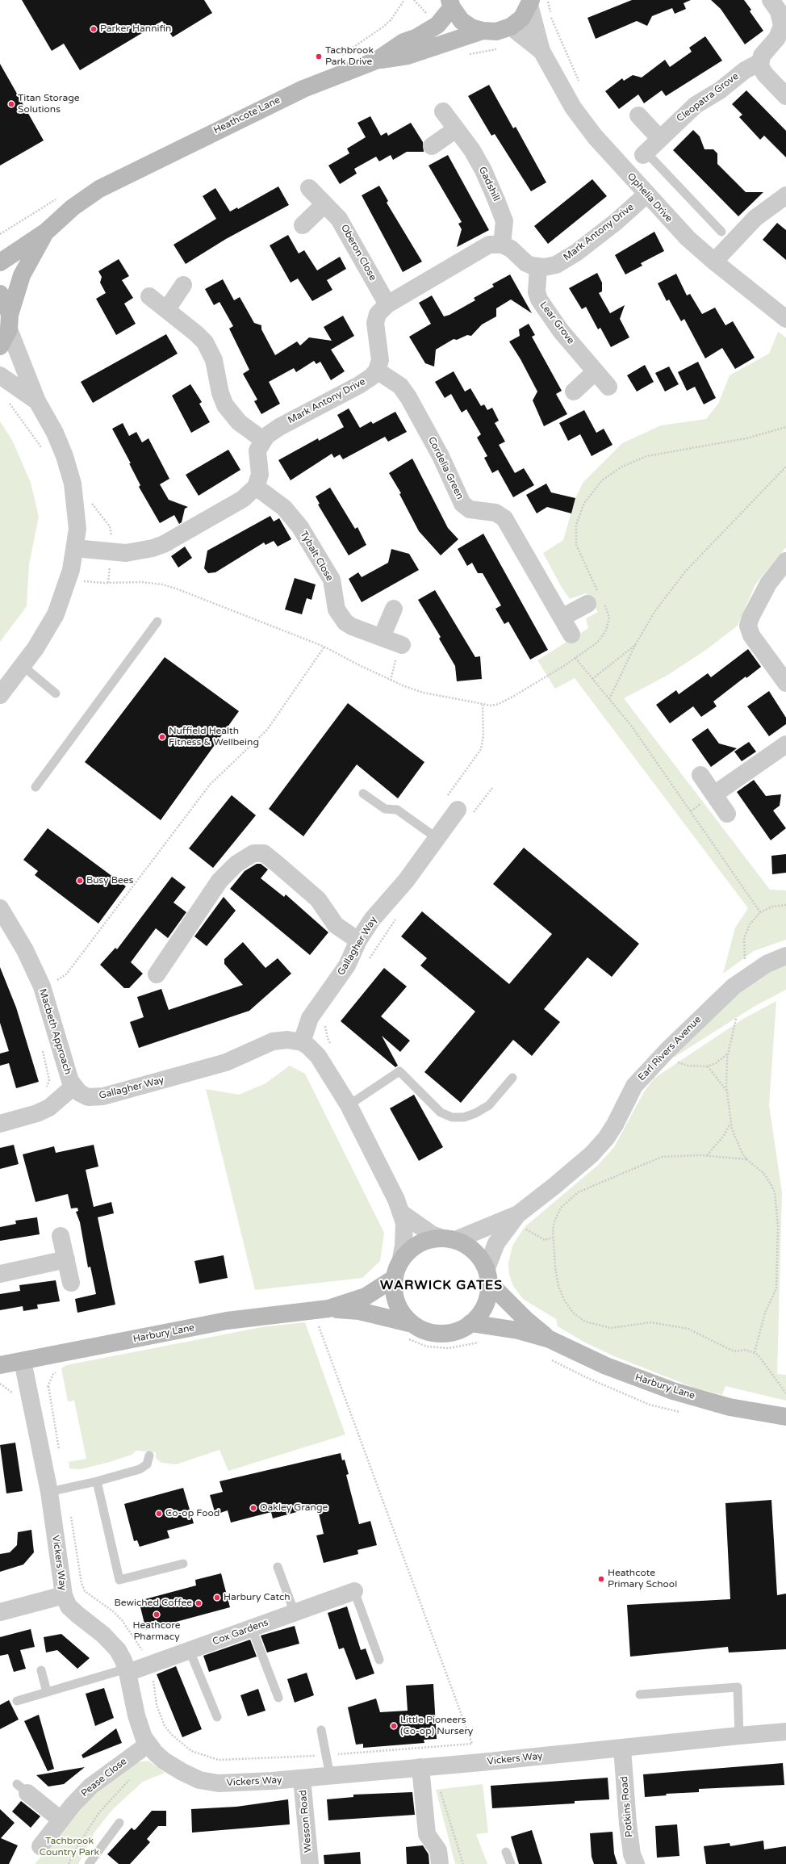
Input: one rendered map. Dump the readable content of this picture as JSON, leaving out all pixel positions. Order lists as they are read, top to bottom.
{
  "streets": {
    "street": [
      "Cleopatra Grove",
      "Heathcote Lane",
      "Gadshill",
      "Ophelia Drive",
      "Mark Antony Drive",
      "Oberon Close",
      "Lear Grove",
      "Cordelia Green",
      "Tybalt Close",
      "Gallagher Way",
      "Macbeth Approach",
      "Earl Rivers Avenue",
      "Harbury Lane",
      "Vickers Way",
      "Cox Gardens",
      "Pease Close",
      "Potkins Road",
      "Wesson Road"
    ]
  },
  "crossings": [
    ["Ophelia Drive", "Mark Antony Drive"],
    ["Mark Antony Drive", "Lear Grove"],
    ["Mark Antony Drive", "Cordelia Green"],
    ["Mark Antony Drive", "Tybalt Close"],
    ["Gallagher Way", "Macbeth Approach"],
    ["Earl Rivers Avenue", "Harbury Lane"],
    ["Harbury Lane", "Vickers Way"],
    ["Vickers Way", "Cox Gardens"],
    ["Vickers Way", "Pease Close"],
    ["Vickers Way", "Potkins Road"],
    ["Vickers Way", "Wesson Road"]
  ],
  "districts": ["WARWICK GATES"],
  "parks": ["Tachbrook Country Park"],
  "places": [
    "Parker Hannifin",
    "Tachbrook Park Drive",
    "Titan Storage Solutions",
    "Nuffield Health Fitness & Wellbeing",
    "Busy Bees",
    "Oakley Grange",
    "Co-op Food",
    "Heathcote Primary School",
    "Harbury Catch",
    "Bewiched Coffee",
    "Heathcore Pharmacy",
    "Little Pioneers (Co-op) Nursery"
  ]
}
